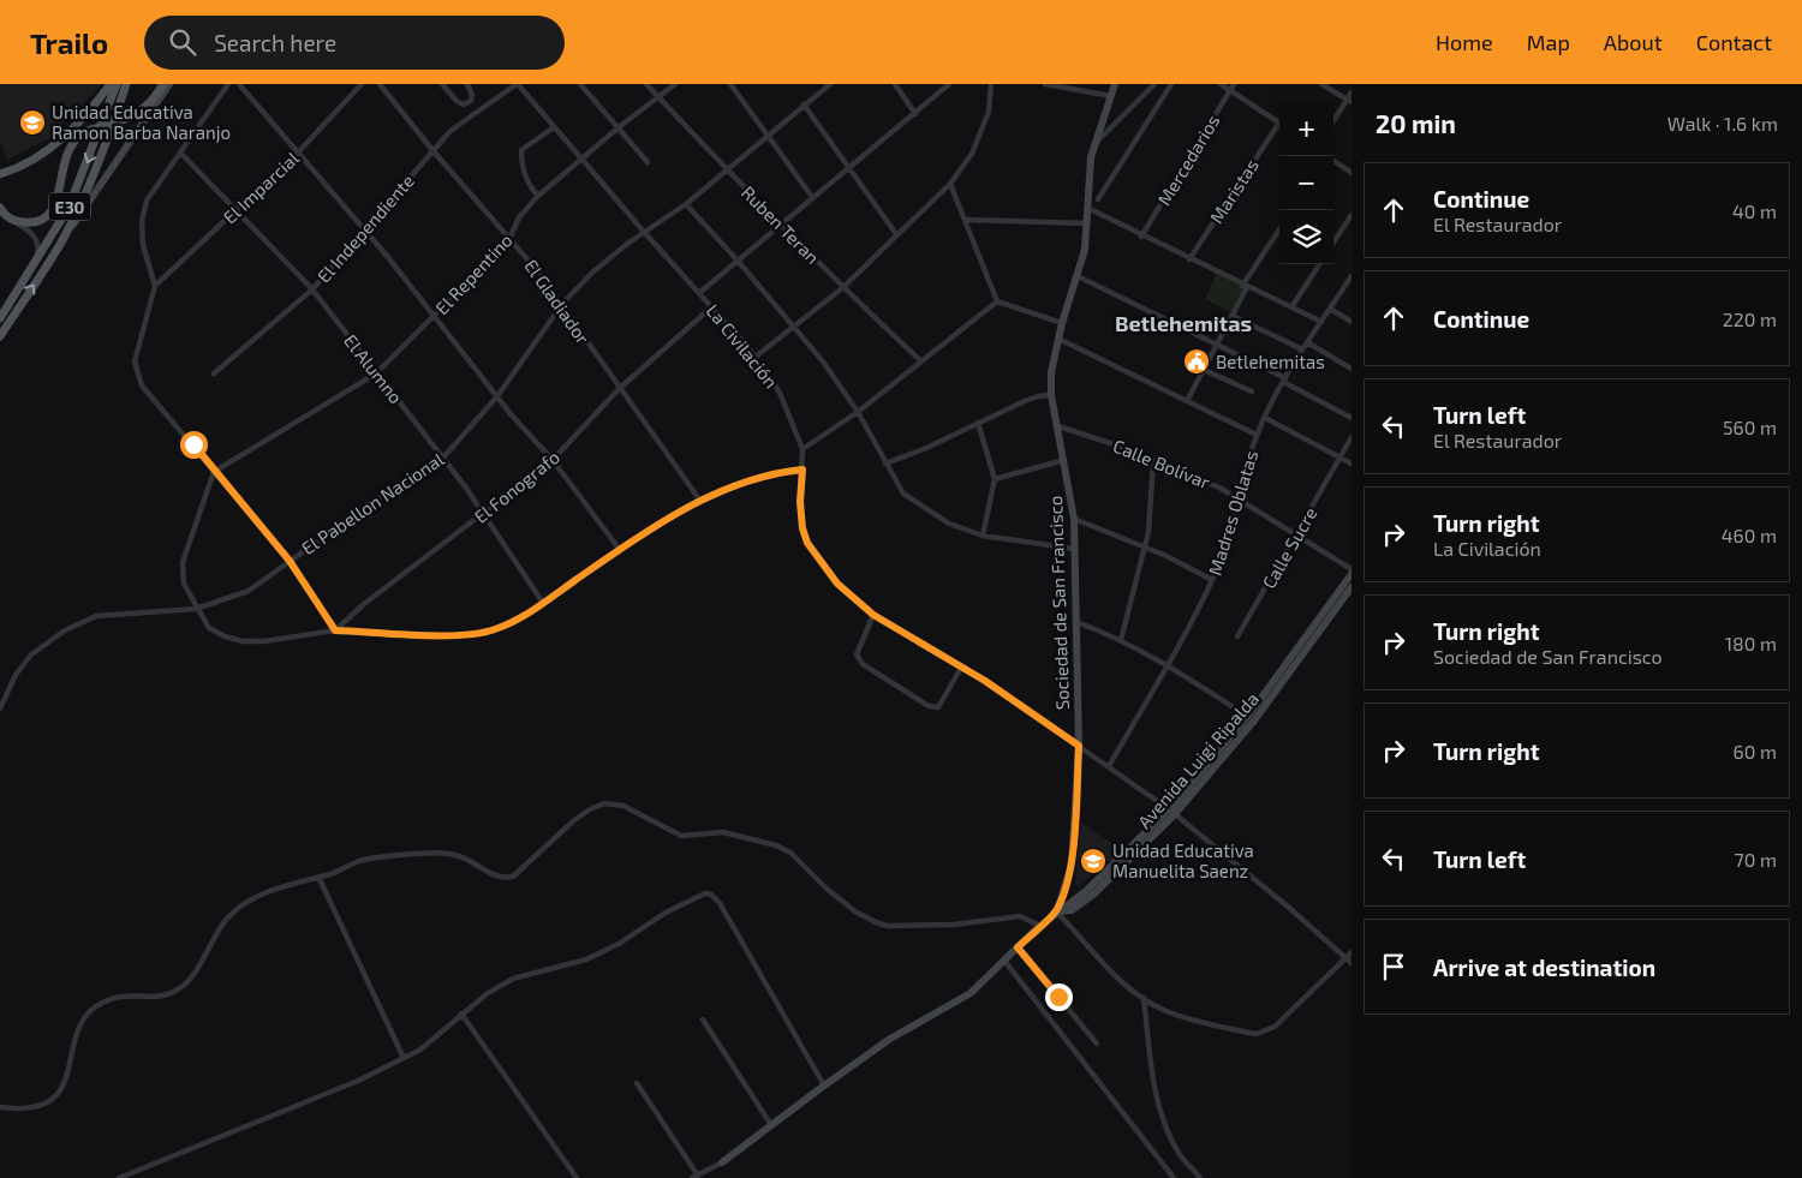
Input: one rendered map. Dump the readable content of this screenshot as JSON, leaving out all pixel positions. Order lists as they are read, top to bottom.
{
  "streets": {
    "main road": ["E30"],
    "street": [
      "Mercedarios",
      "El Imparcial",
      "Maristas",
      "Ruben Teran",
      "El Independiente",
      "El Repentino",
      "El Gladiador",
      "La Civilación",
      "El Alumno",
      "Calle Bolívar",
      "El Fonografo",
      "El Pabellon Nacional",
      "Madres Oblatas",
      "Calle Sucre",
      "Sociedad de San Francisco",
      "Avenida Luigi Ripalda"
    ]
  },
  "crossings": [
    ["El Imparcial", "El Alumno"],
    ["Ruben Teran", "El Repentino"],
    ["Ruben Teran", "El Pabellon Nacional"],
    ["El Independiente", "El Gladiador"],
    ["El Independiente", "La Civilación"],
    ["El Independiente", "El Alumno"],
    ["El Repentino", "El Gladiador"],
    ["El Repentino", "La Civilación"],
    ["El Repentino", "El Alumno"],
    ["El Gladiador", "El Fonografo"],
    ["El Gladiador", "El Pabellon Nacional"],
    ["La Civilación", "El Fonografo"],
    ["La Civilación", "El Pabellon Nacional"],
    ["La Civilación", "Madres Oblatas"],
    ["La Civilación", "Sociedad de San Francisco"],
    ["La Civilación", "Avenida Luigi Ripalda"],
    ["El Alumno", "El Fonografo"],
    ["El Alumno", "El Pabellon Nacional"],
    ["Calle Bolívar", "Madres Oblatas"],
    ["Calle Bolívar", "Calle Sucre"],
    ["Calle Bolívar", "Sociedad de San Francisco"],
    ["Sociedad de San Francisco", "Avenida Luigi Ripalda"]
  ],
  "districts": ["Betlehemitas"],
  "places": {
    "school or university": ["Unidad Educativa Ramon Barba Naranjo", "Unidad Educativa Manuelita Saenz"],
    "public building": ["Betlehemitas"]
  },
  "page": {
    "header": "Trailo",
    "search": "Search here",
    "nav": [
      "Home",
      "Map",
      "About",
      "Contact"
    ],
    "heading": ["20 min", "Walk · 1.6 km"],
    "map_buttons": ["+", "−"],
    "list": [
      ["Continue", "El Restaurador", "40 m"],
      ["Continue", "220 m"],
      ["Turn left", "El Restaurador", "560 m"],
      ["Turn right", "La Civilación", "460 m"],
      ["Turn right", "Sociedad de San Francisco", "180 m"],
      ["Turn right", "60 m"],
      ["Turn left", "70 m"],
      "Arrive at destination"
    ]
  }
}
